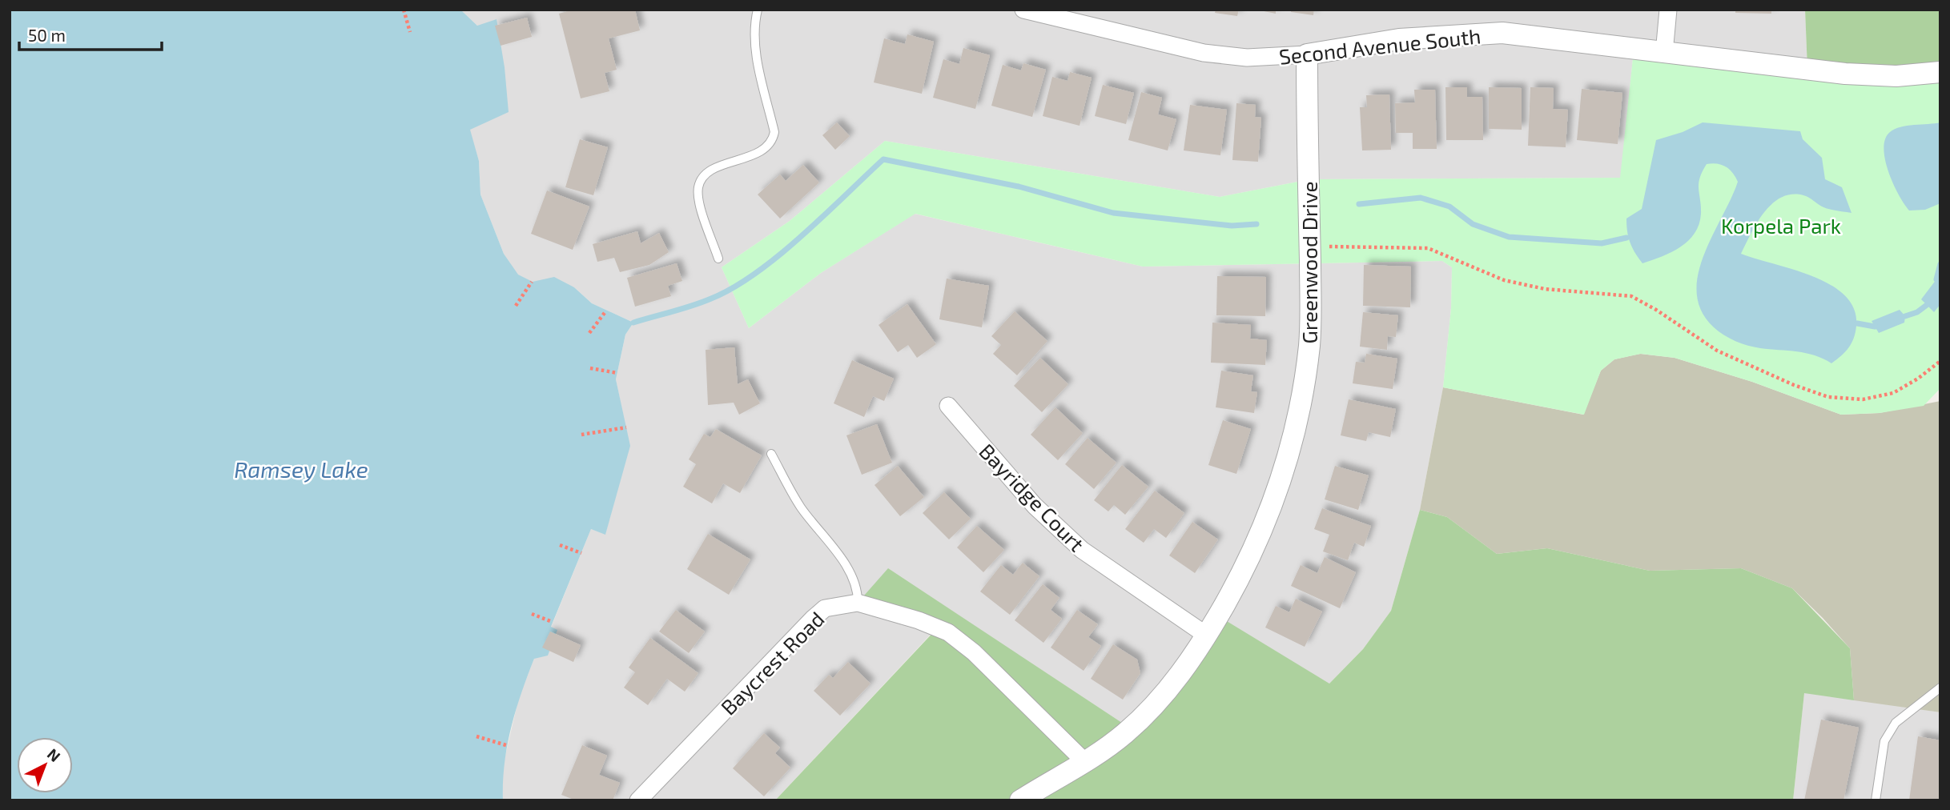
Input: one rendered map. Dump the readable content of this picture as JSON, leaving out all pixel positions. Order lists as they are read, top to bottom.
{
  "streets": {
    "street": [
      "Second Avenue South",
      "Greenwood Drive",
      "Bayridge Court",
      "Baycrest Road"
    ]
  },
  "crossings": [
    ["Second Avenue South", "Greenwood Drive"],
    ["Greenwood Drive", "Bayridge Court"],
    ["Greenwood Drive", "Baycrest Road"]
  ],
  "water": ["Ramsey Lake"],
  "parks": ["Korpela Park"],
  "scale_bar": "50 m",
  "north": "top right"
}
